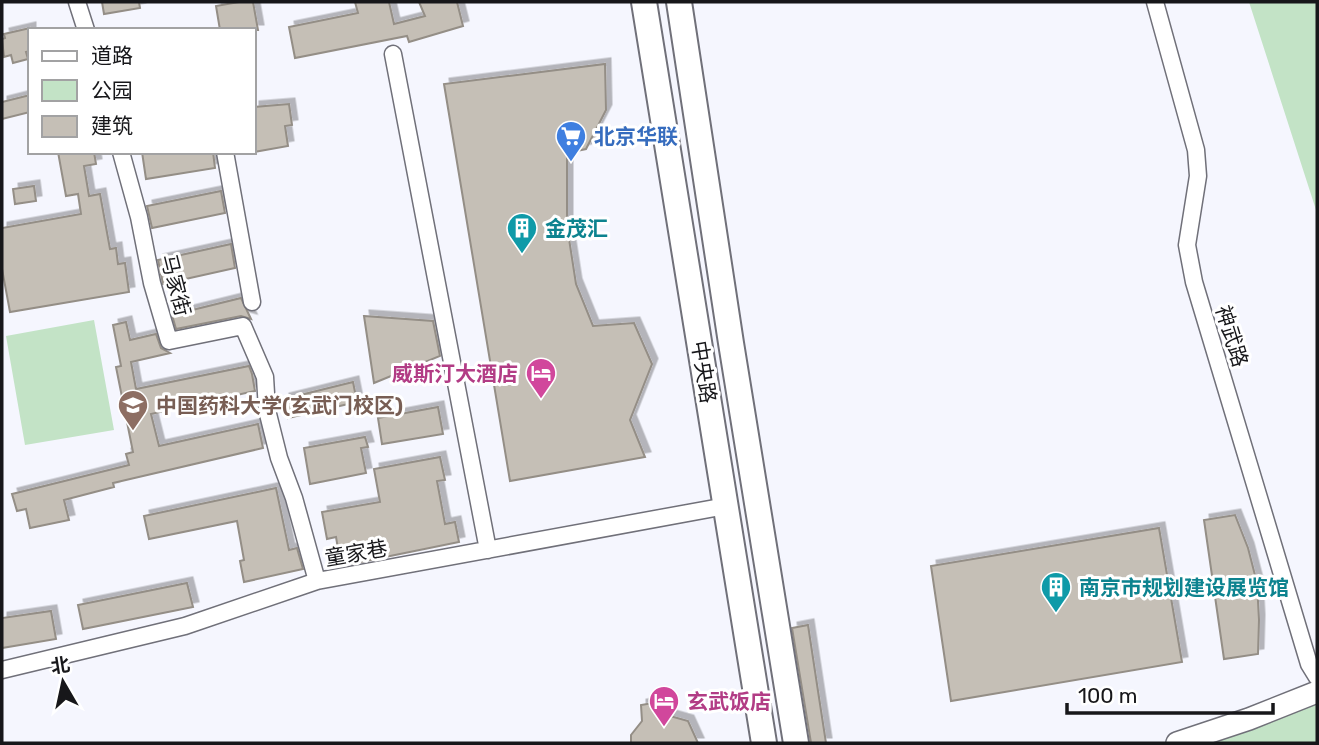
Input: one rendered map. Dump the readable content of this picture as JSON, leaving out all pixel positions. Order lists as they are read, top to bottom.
{
  "streets": {
    "main road": ["中央路"],
    "street": ["马家街", "神武路", "童家巷"]
  },
  "crossings": [
    ["马家街", "童家巷"],
    ["中央路", "童家巷"]
  ],
  "places": {
    "supermarket": ["北京华联"],
    "building": ["金茂汇", "南京市规划建设展览馆"],
    "hotel": ["威斯汀大酒店", "玄武饭店"],
    "school or university": ["中国药科大学(玄武门校区)"]
  },
  "legend": ["道路", "公园", "建筑"],
  "scale_bar": "100 m",
  "north": "top"
}
